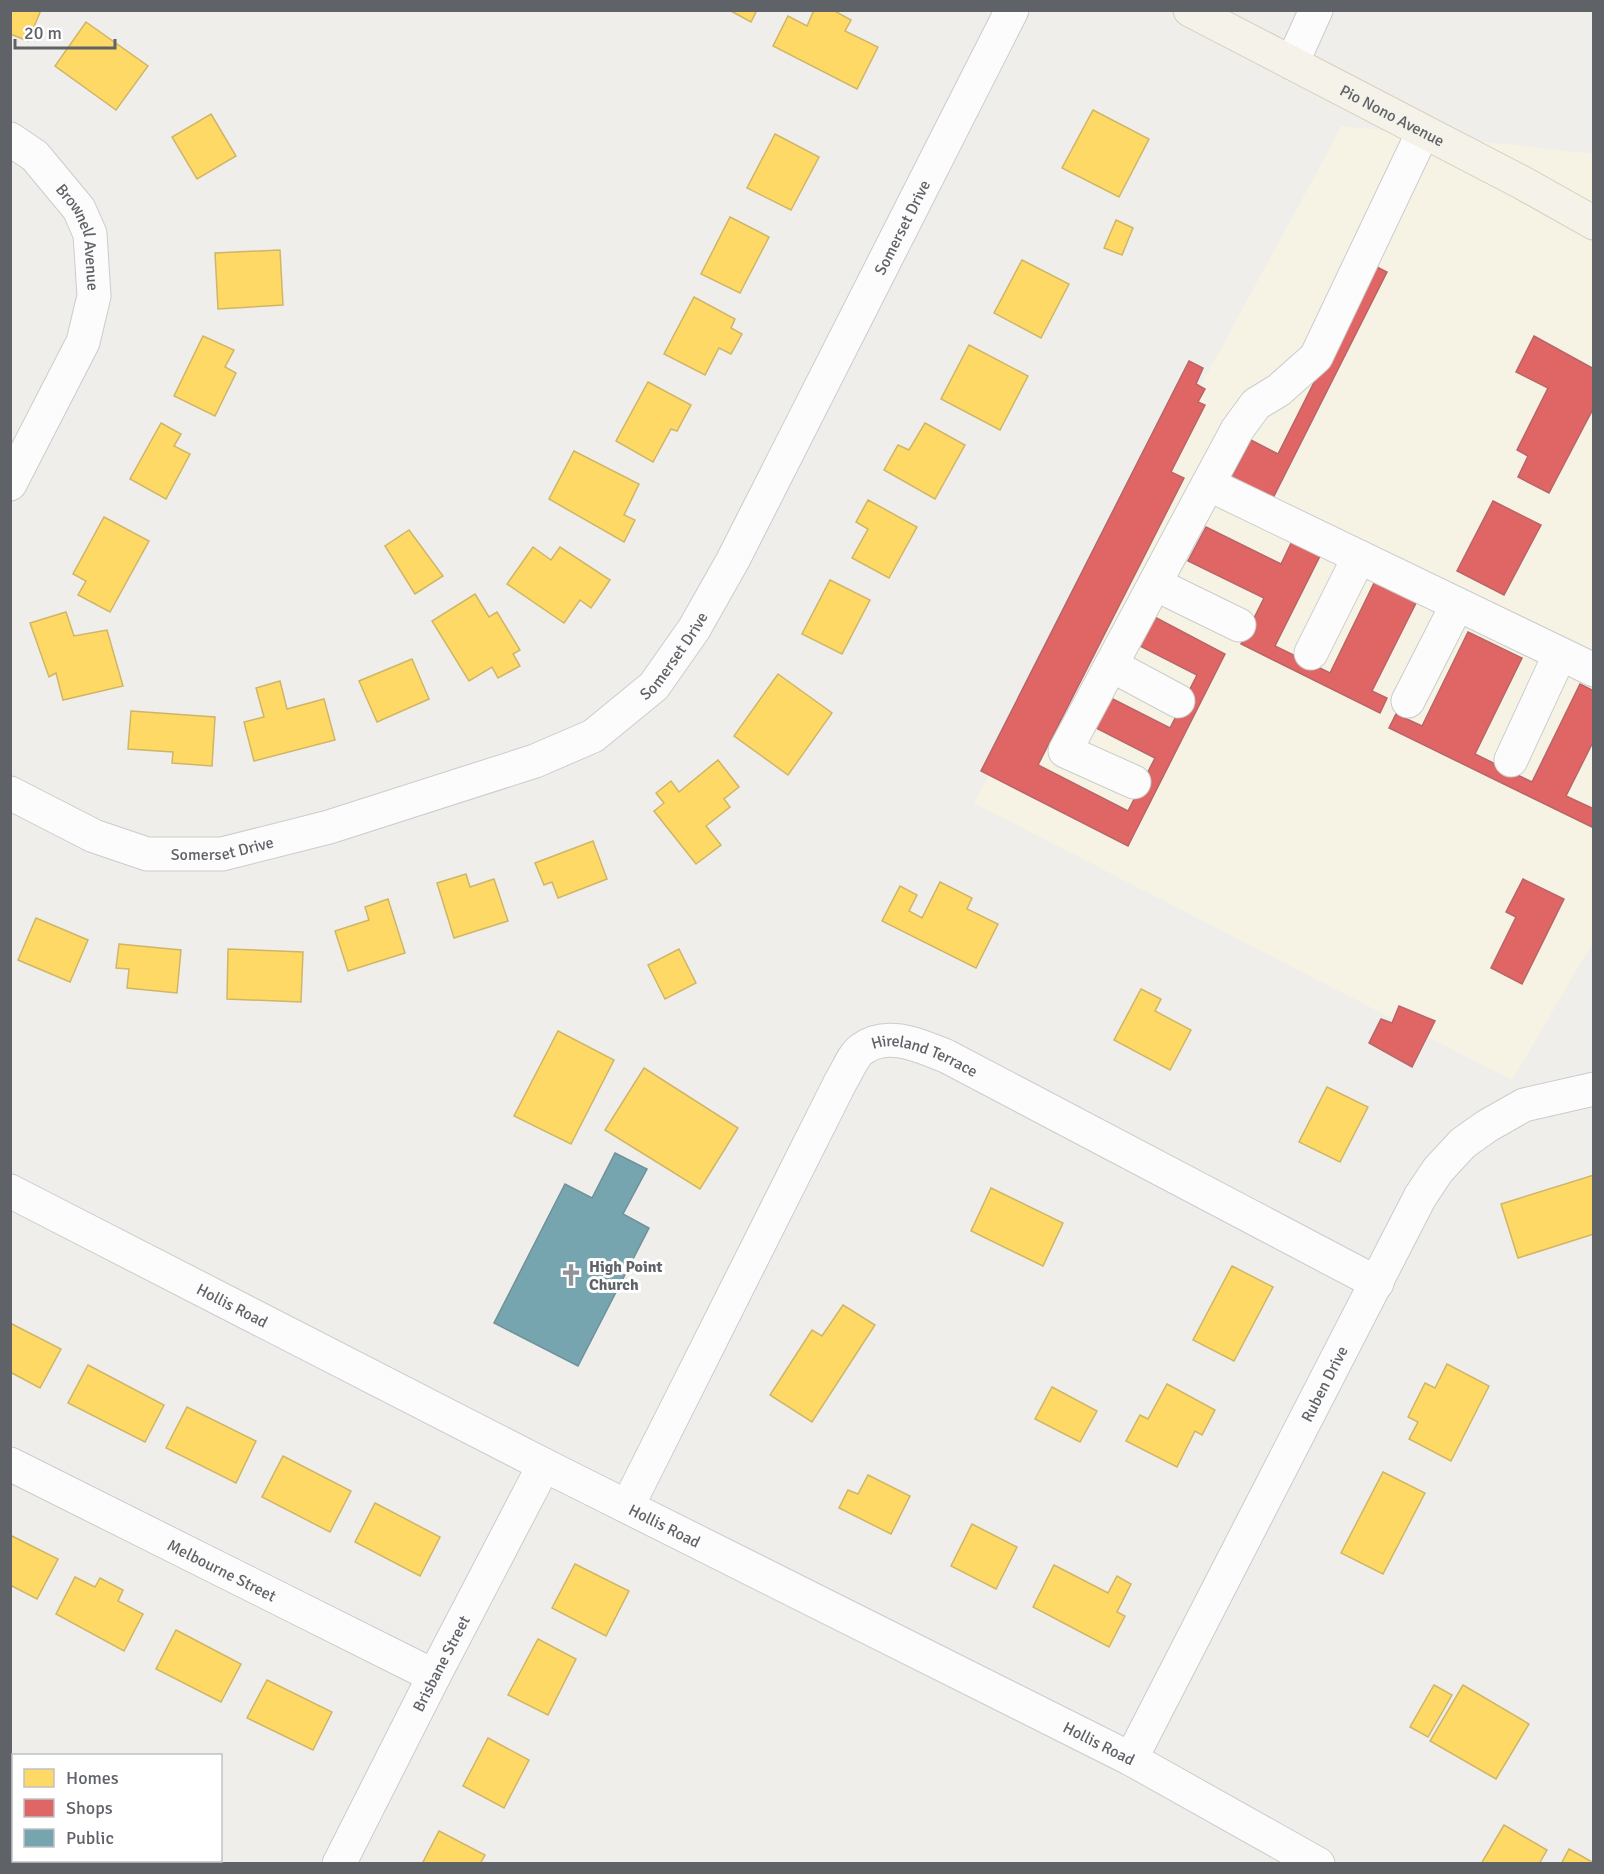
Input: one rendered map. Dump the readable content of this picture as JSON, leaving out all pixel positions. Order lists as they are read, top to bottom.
{
  "streets": {
    "main road": ["Pio Nono Avenue"],
    "street": [
      "Somerset Drive",
      "Brownell Avenue",
      "Hireland Terrace",
      "Hollis Road",
      "Ruben Drive",
      "Melbourne Street",
      "Brisbane Street"
    ]
  },
  "crossings": [
    ["Hireland Terrace", "Hollis Road"],
    ["Hireland Terrace", "Ruben Drive"],
    ["Hollis Road", "Ruben Drive"],
    ["Hollis Road", "Brisbane Street"],
    ["Melbourne Street", "Brisbane Street"]
  ],
  "places": {
    "church": ["High Point Church"]
  },
  "legend": ["Homes", "Shops", "Public"],
  "scale_bar": "20 m"
}
